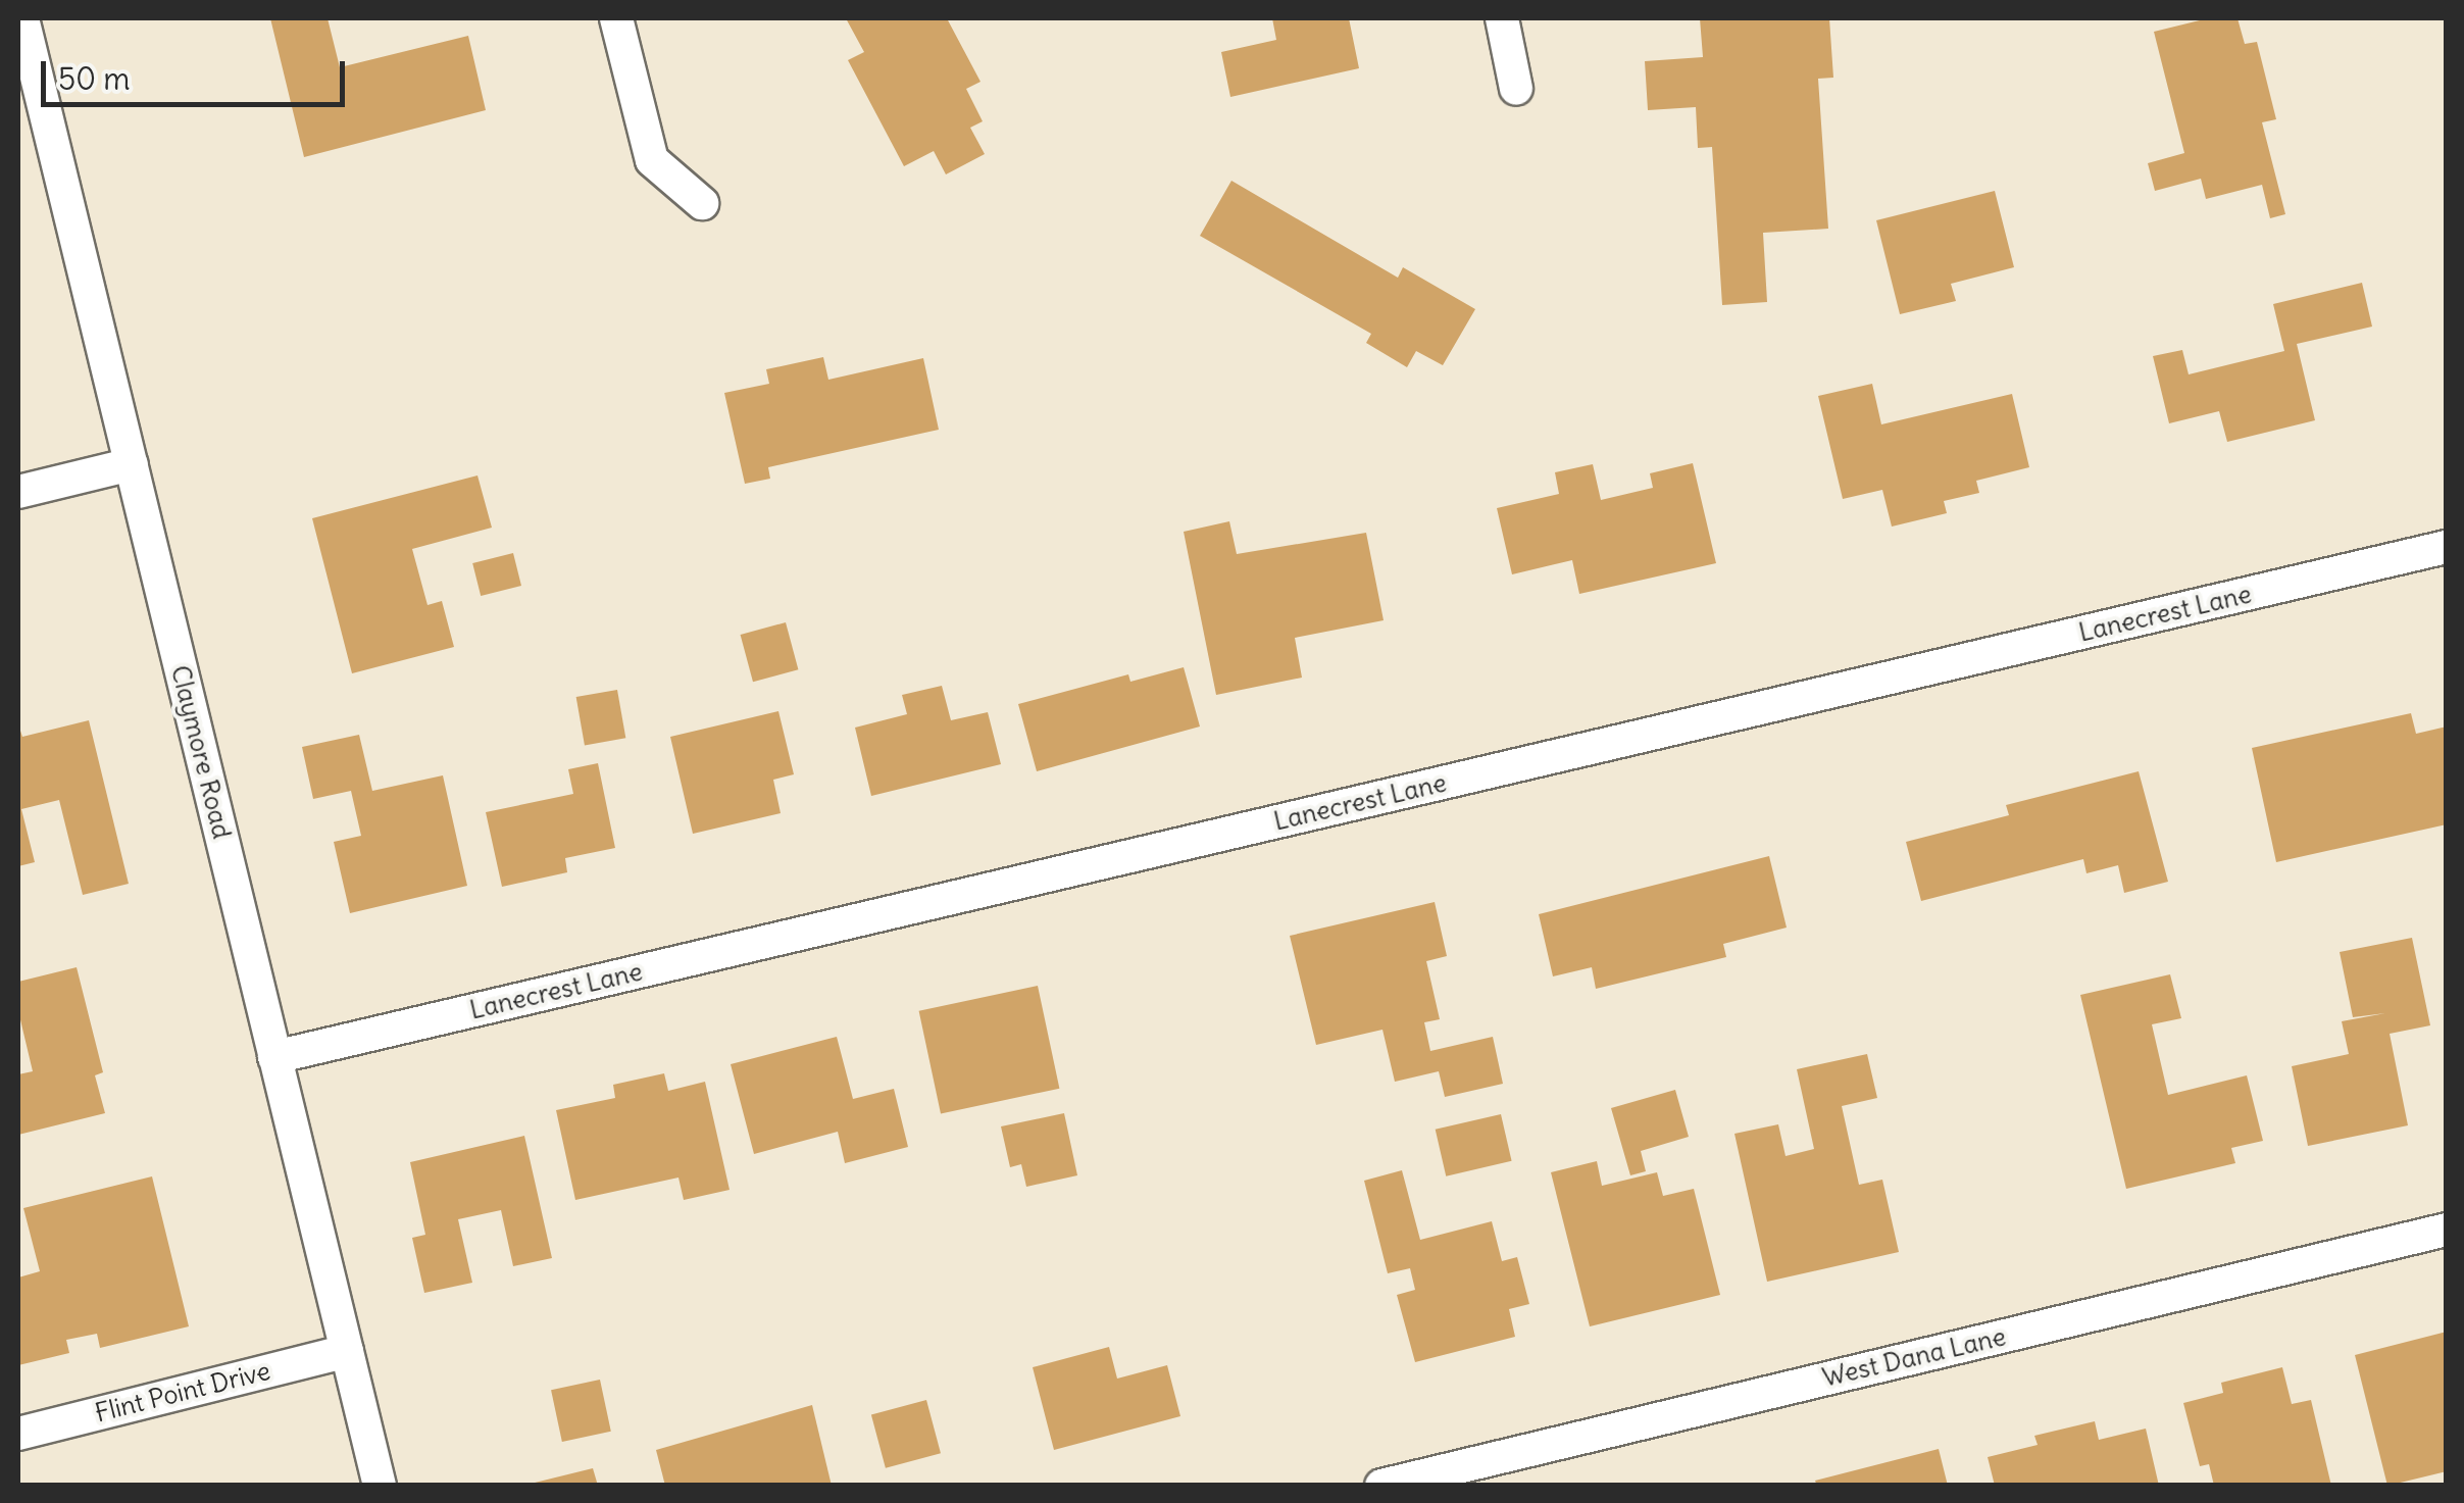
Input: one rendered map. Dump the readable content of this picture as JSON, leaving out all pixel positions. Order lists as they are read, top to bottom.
{
  "streets": {
    "street": [
      "Lanecrest Lane",
      "Claymore Road",
      "West Dana Lane",
      "Flint Point Drive"
    ]
  },
  "crossings": [
    ["Lanecrest Lane", "Claymore Road"],
    ["Claymore Road", "Flint Point Drive"]
  ],
  "scale_bar": "50 m"
}
